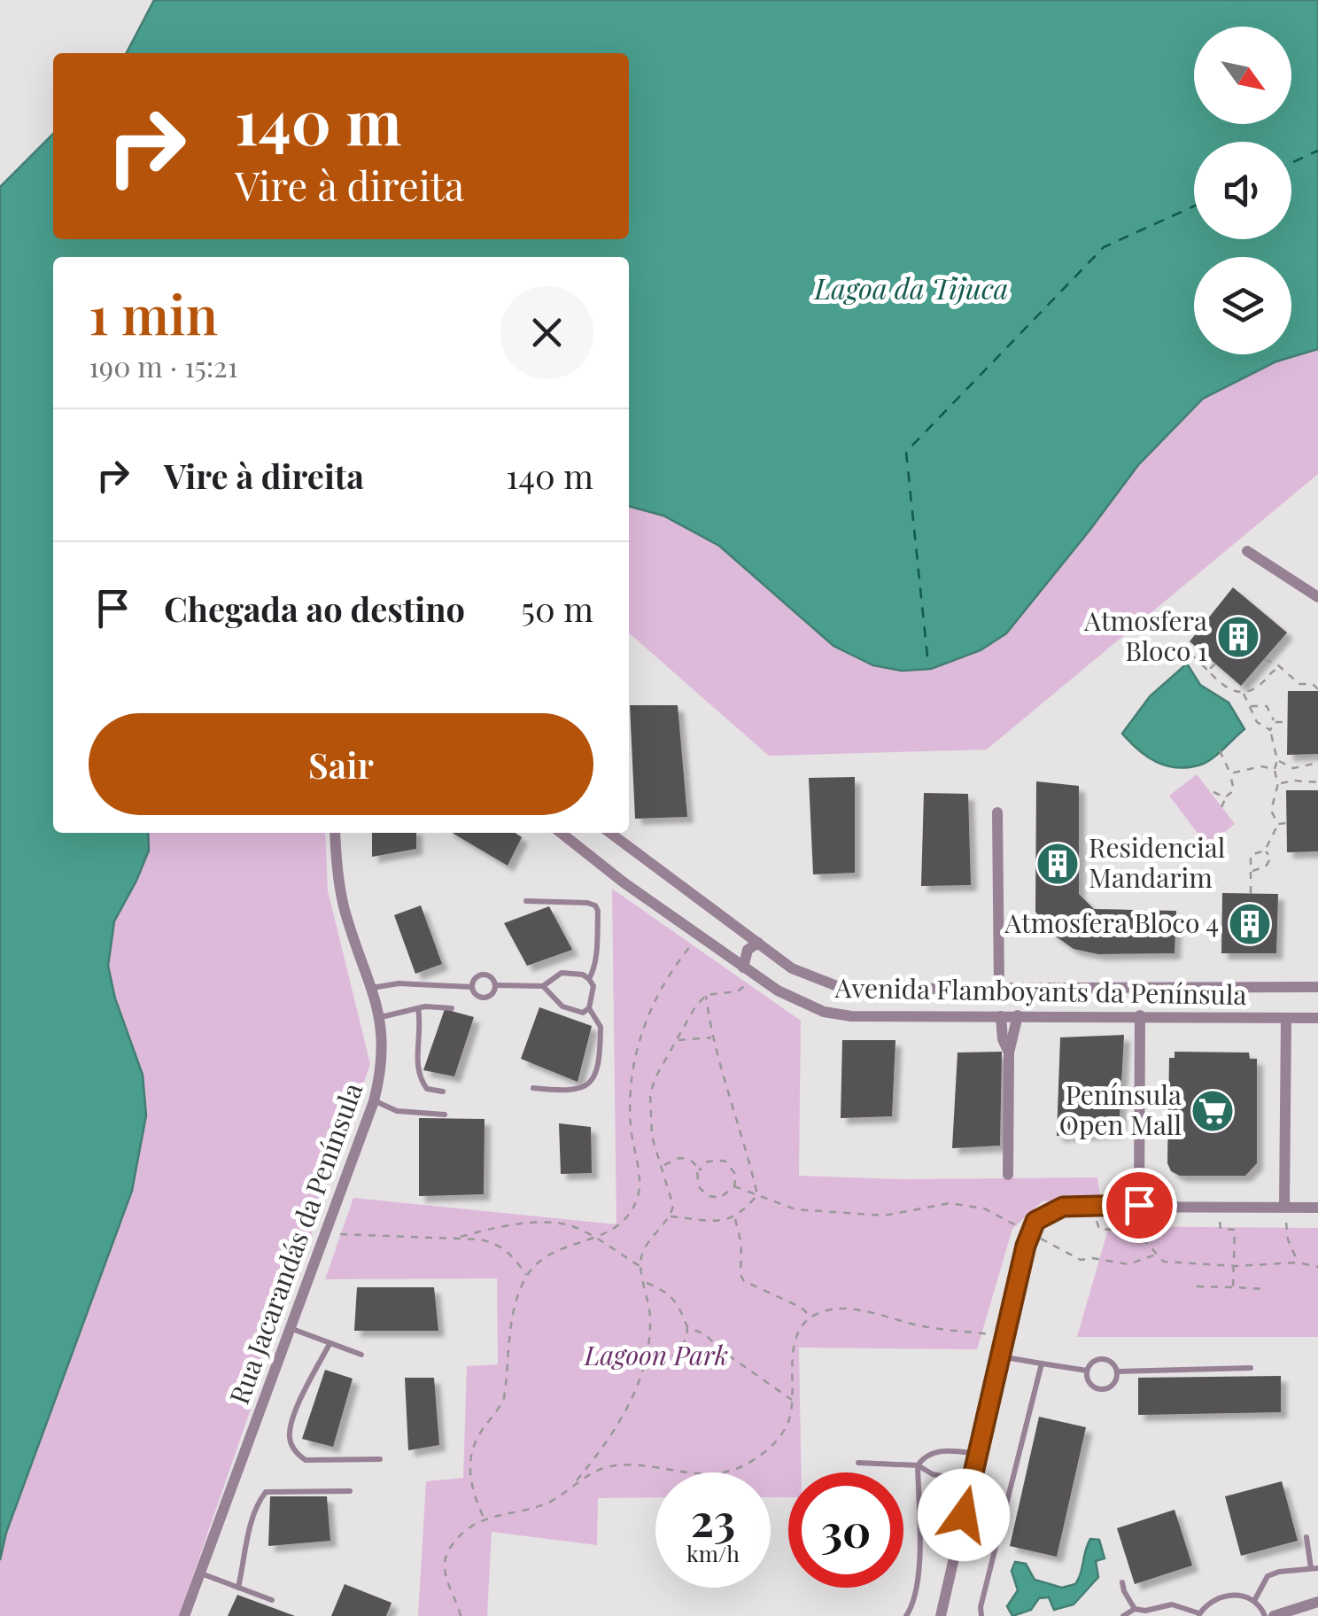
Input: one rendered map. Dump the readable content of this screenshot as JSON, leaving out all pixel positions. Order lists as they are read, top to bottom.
{
  "streets": {
    "street": ["Avenida Flamboyants da Península", "Rua Jacarandás da Península"]
  },
  "water": ["Lagoa da Tijuca"],
  "parks": ["Lagoon Park"],
  "places": {
    "building": ["Atmosfera Bloco 1", "Residencial Mandarim", "Atmosfera Bloco 4"],
    "supermarket": ["Península Open Mall"]
  },
  "north": "bottom right",
  "page": {
    "turn": ["140 m", "Vire à direita"],
    "heading": ["1 min", "190 m · 15:21"],
    "list": [
      {
        "name": "Vire à direita",
        "value": "140 m"
      },
      {
        "name": "Chegada ao destino",
        "value": "50 m"
      }
    ],
    "buttons": "Sair",
    "speed": "23 km/h",
    "limit": "30"
  }
}
